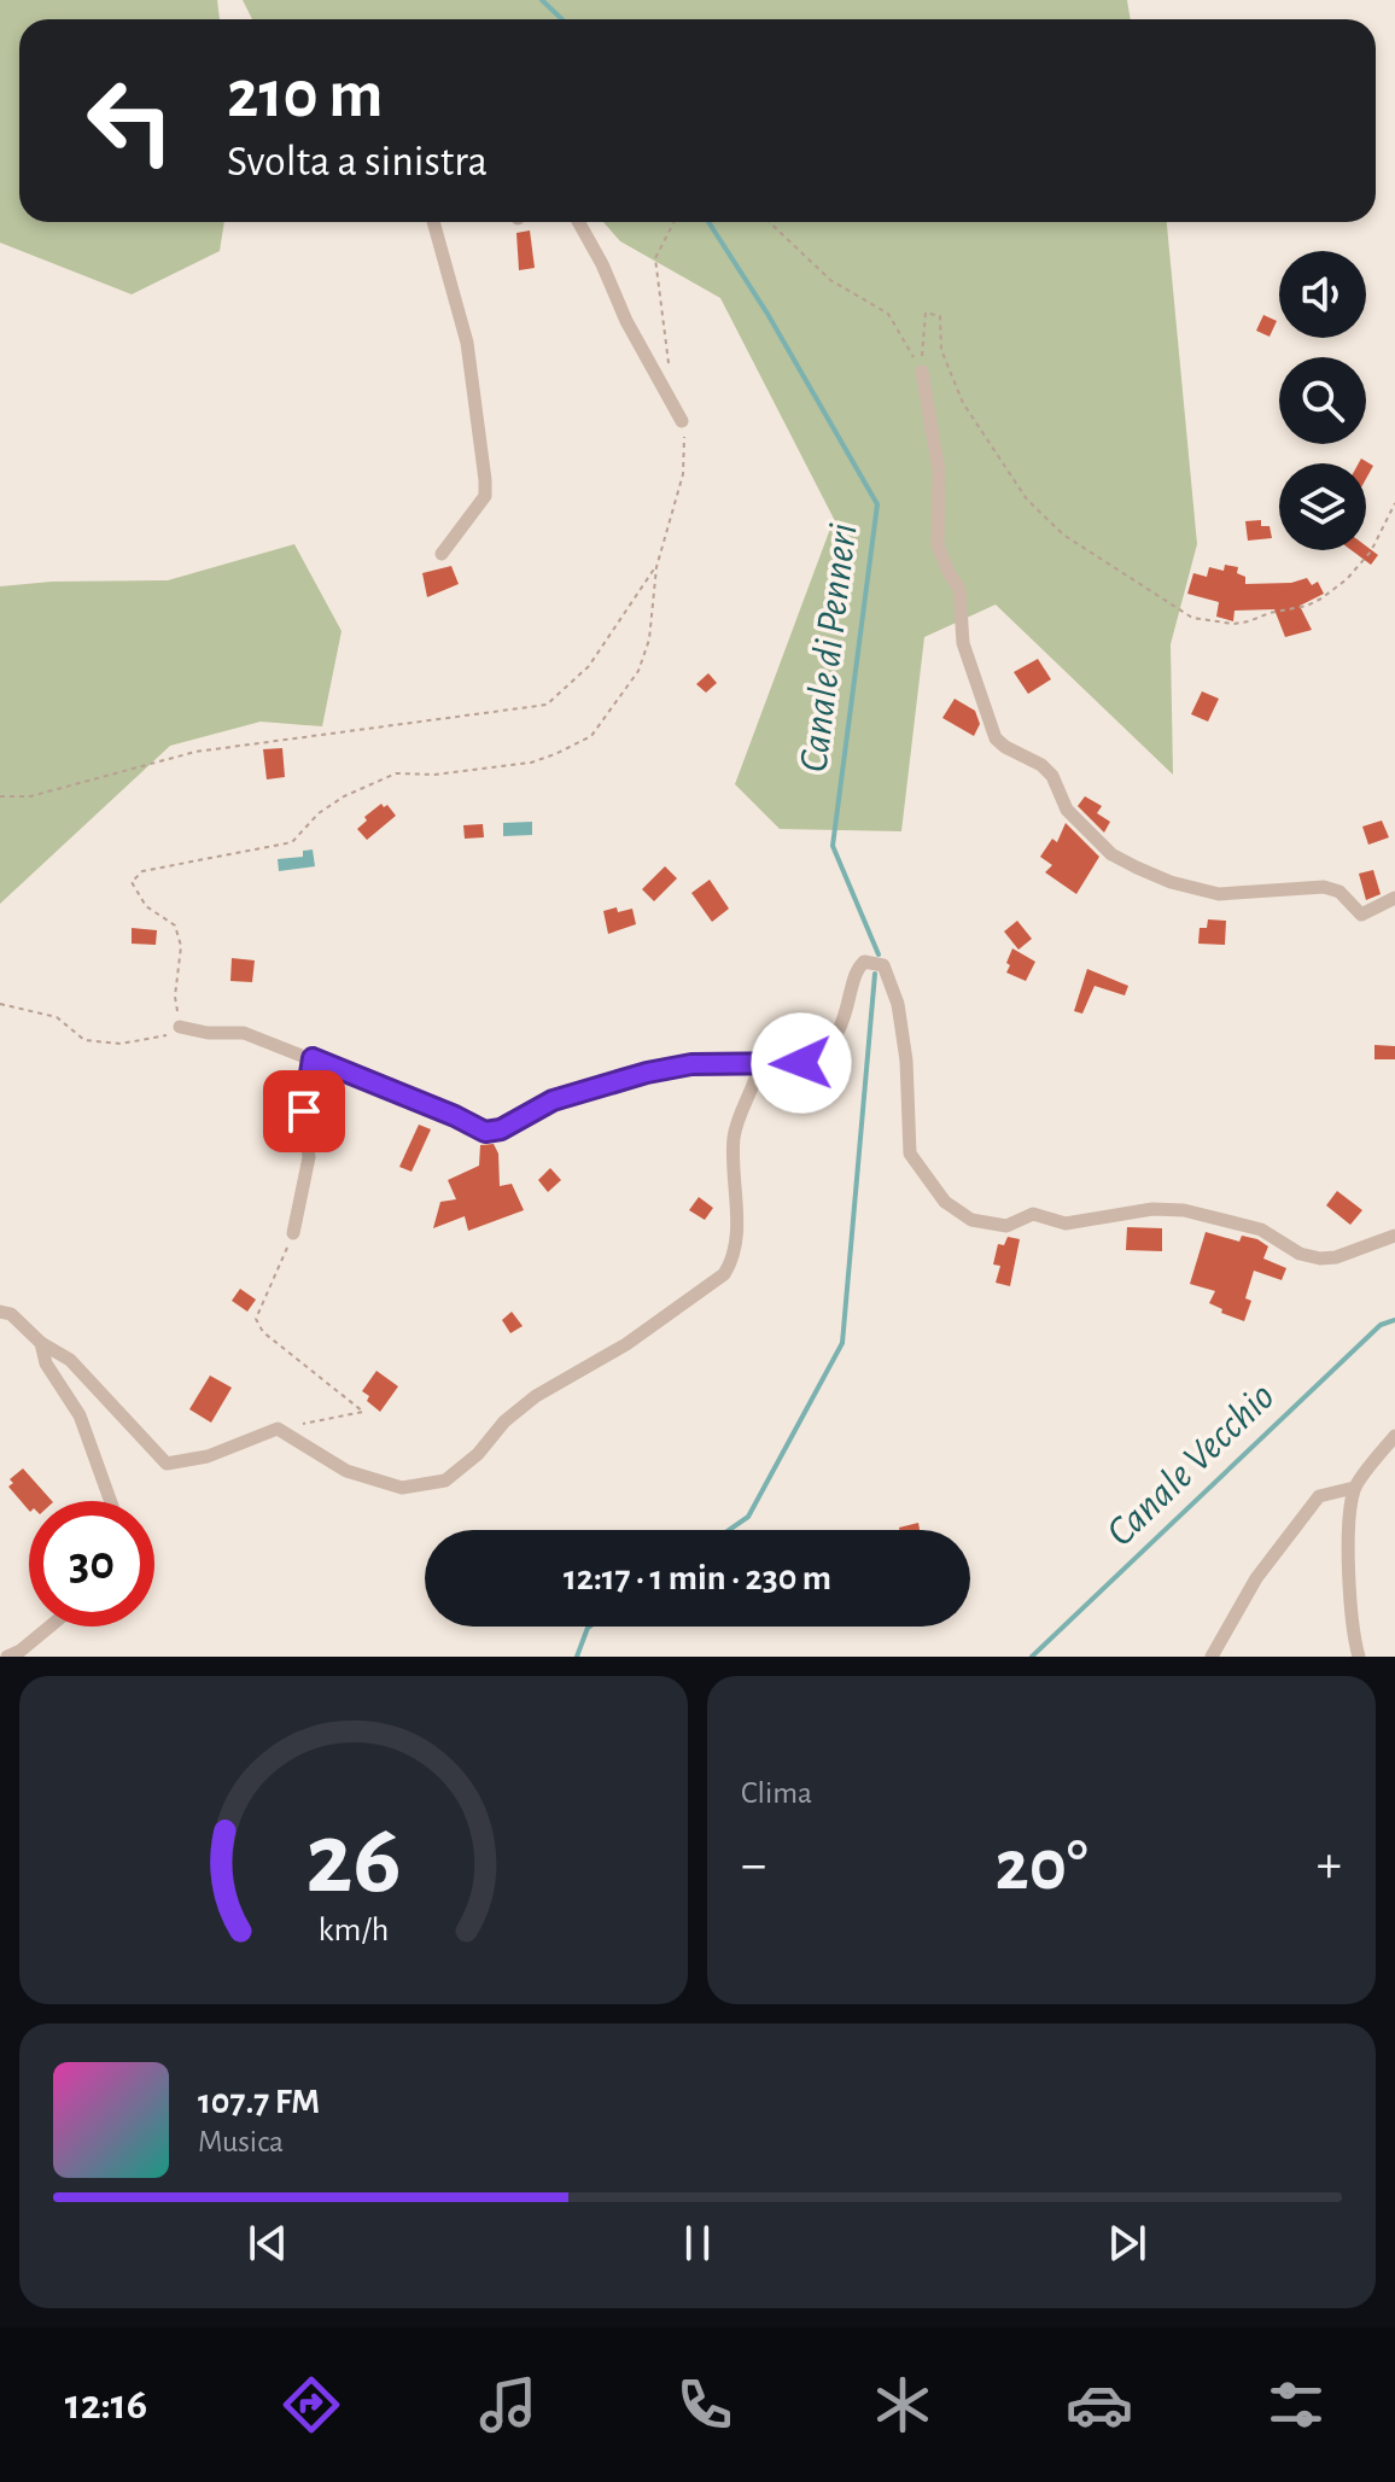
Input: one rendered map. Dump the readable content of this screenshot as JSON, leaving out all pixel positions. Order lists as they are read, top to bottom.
{
  "water": ["Canale di Penneri", "Canale Vecchio"],
  "page": {
    "turn": ["210 m", "Svolta a sinistra"],
    "limit": "30",
    "trip": "12:17 · 1 min · 230 m",
    "tile": "Clima",
    "heat": ["−", "20°", "+"],
    "song": ["107.7 FM", "Musica"],
    "tabs": "12:16",
    "gauge": ["26", "km/h"]
  }
}
